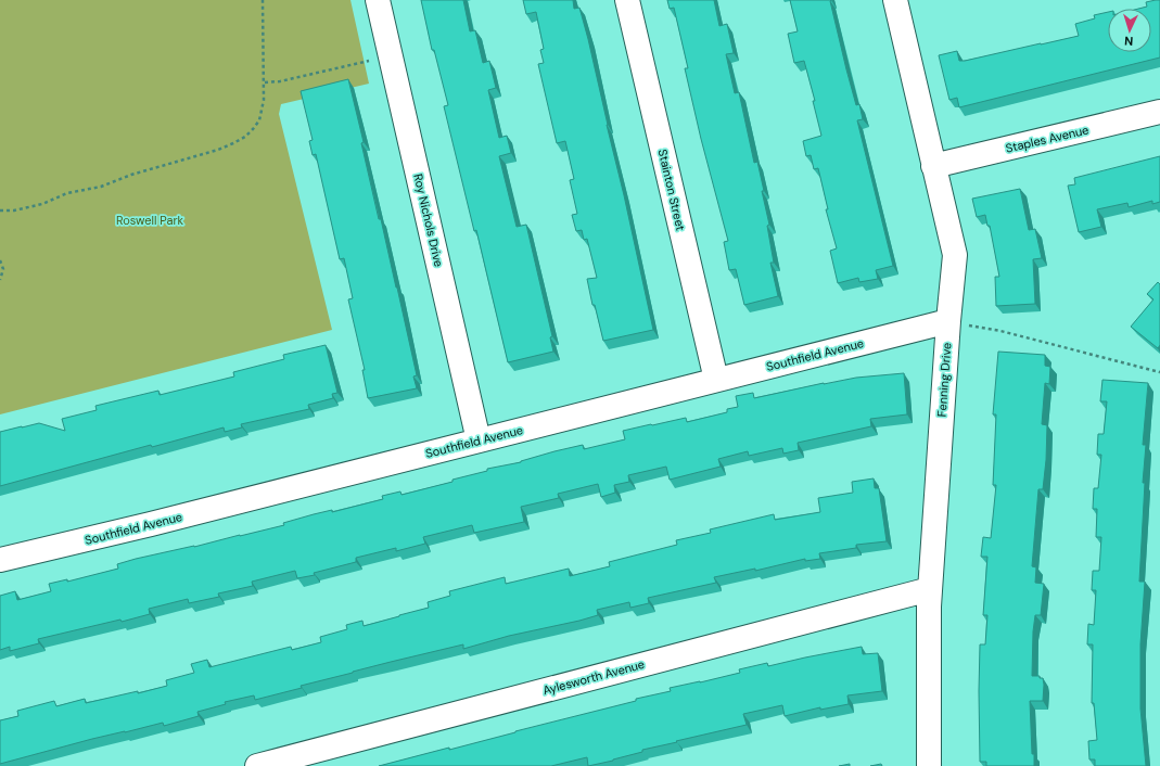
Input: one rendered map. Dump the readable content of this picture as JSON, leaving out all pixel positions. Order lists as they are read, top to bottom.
{
  "streets": {
    "street": [
      "Staples Avenue",
      "Stainton Street",
      "Roy Nichols Drive",
      "Southfield Avenue",
      "Fenning Drive",
      "Aylesworth Avenue"
    ]
  },
  "crossings": [
    ["Staples Avenue", "Fenning Drive"],
    ["Stainton Street", "Southfield Avenue"],
    ["Roy Nichols Drive", "Southfield Avenue"],
    ["Southfield Avenue", "Fenning Drive"],
    ["Fenning Drive", "Aylesworth Avenue"]
  ],
  "parks": ["Roswell Park"],
  "north": "bottom"
}
